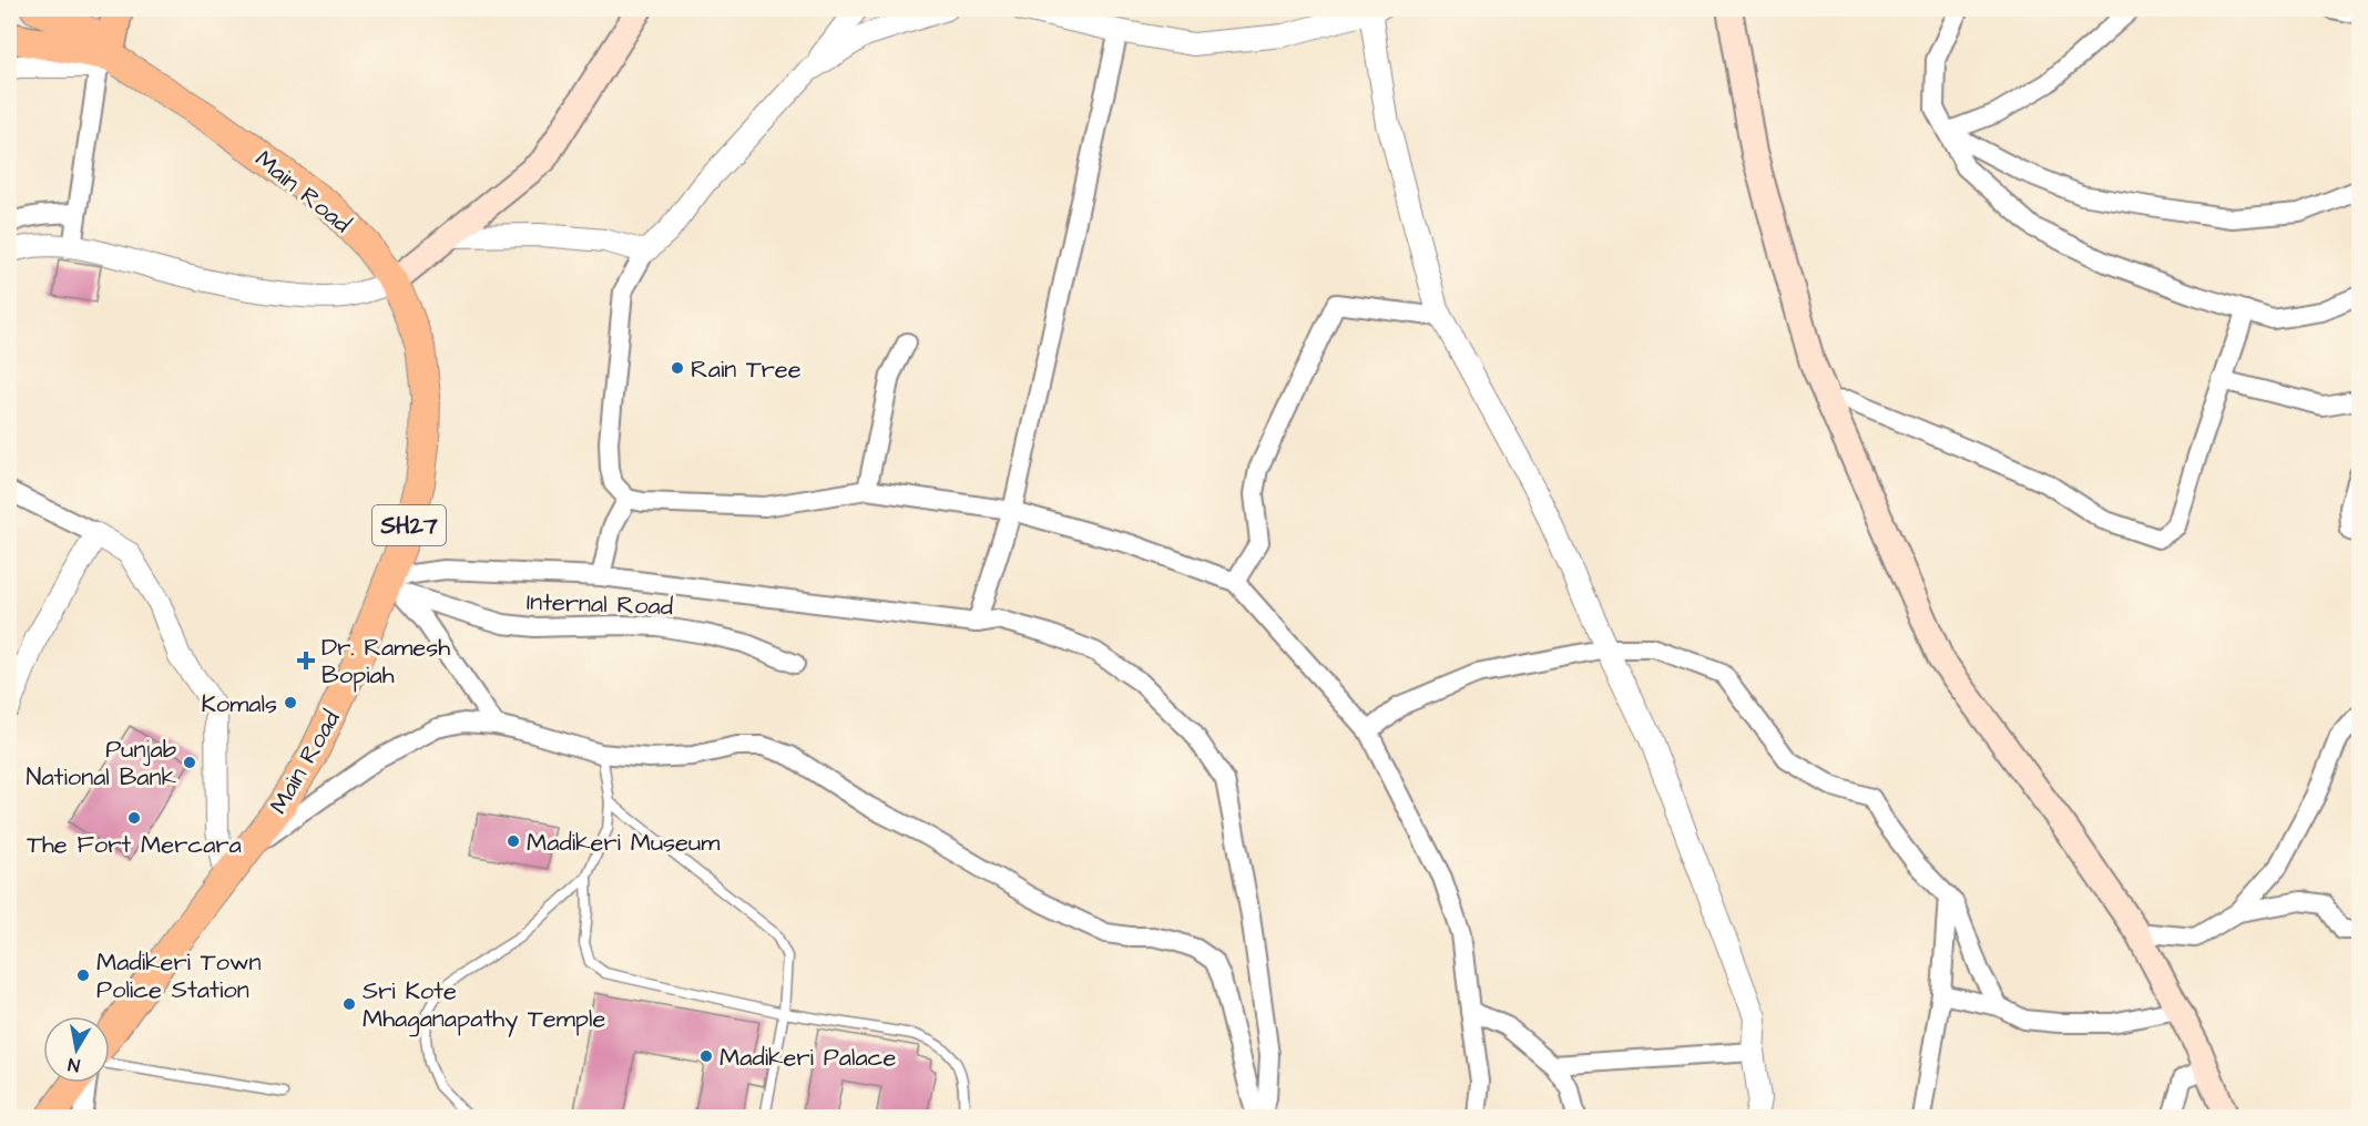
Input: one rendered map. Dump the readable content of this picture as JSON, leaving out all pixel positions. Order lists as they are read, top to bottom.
{
  "streets": {
    "main road": ["Main Road", "SH27"],
    "street": ["Internal Road"]
  },
  "crossings": [
    ["Main Road", "SH27"],
    ["Main Road", "Internal Road"]
  ],
  "places": {
    "other": [
      "Rain Tree",
      "Komals",
      "Punjab National Bank",
      "The Fort Mercara",
      "Madikeri Museum",
      "Madikeri Town Police Station",
      "Sri Kote Mhaganapathy Temple",
      "Madikeri Palace"
    ],
    "health": ["Dr. Ramesh Bopiah"]
  },
  "north": "bottom"
}
